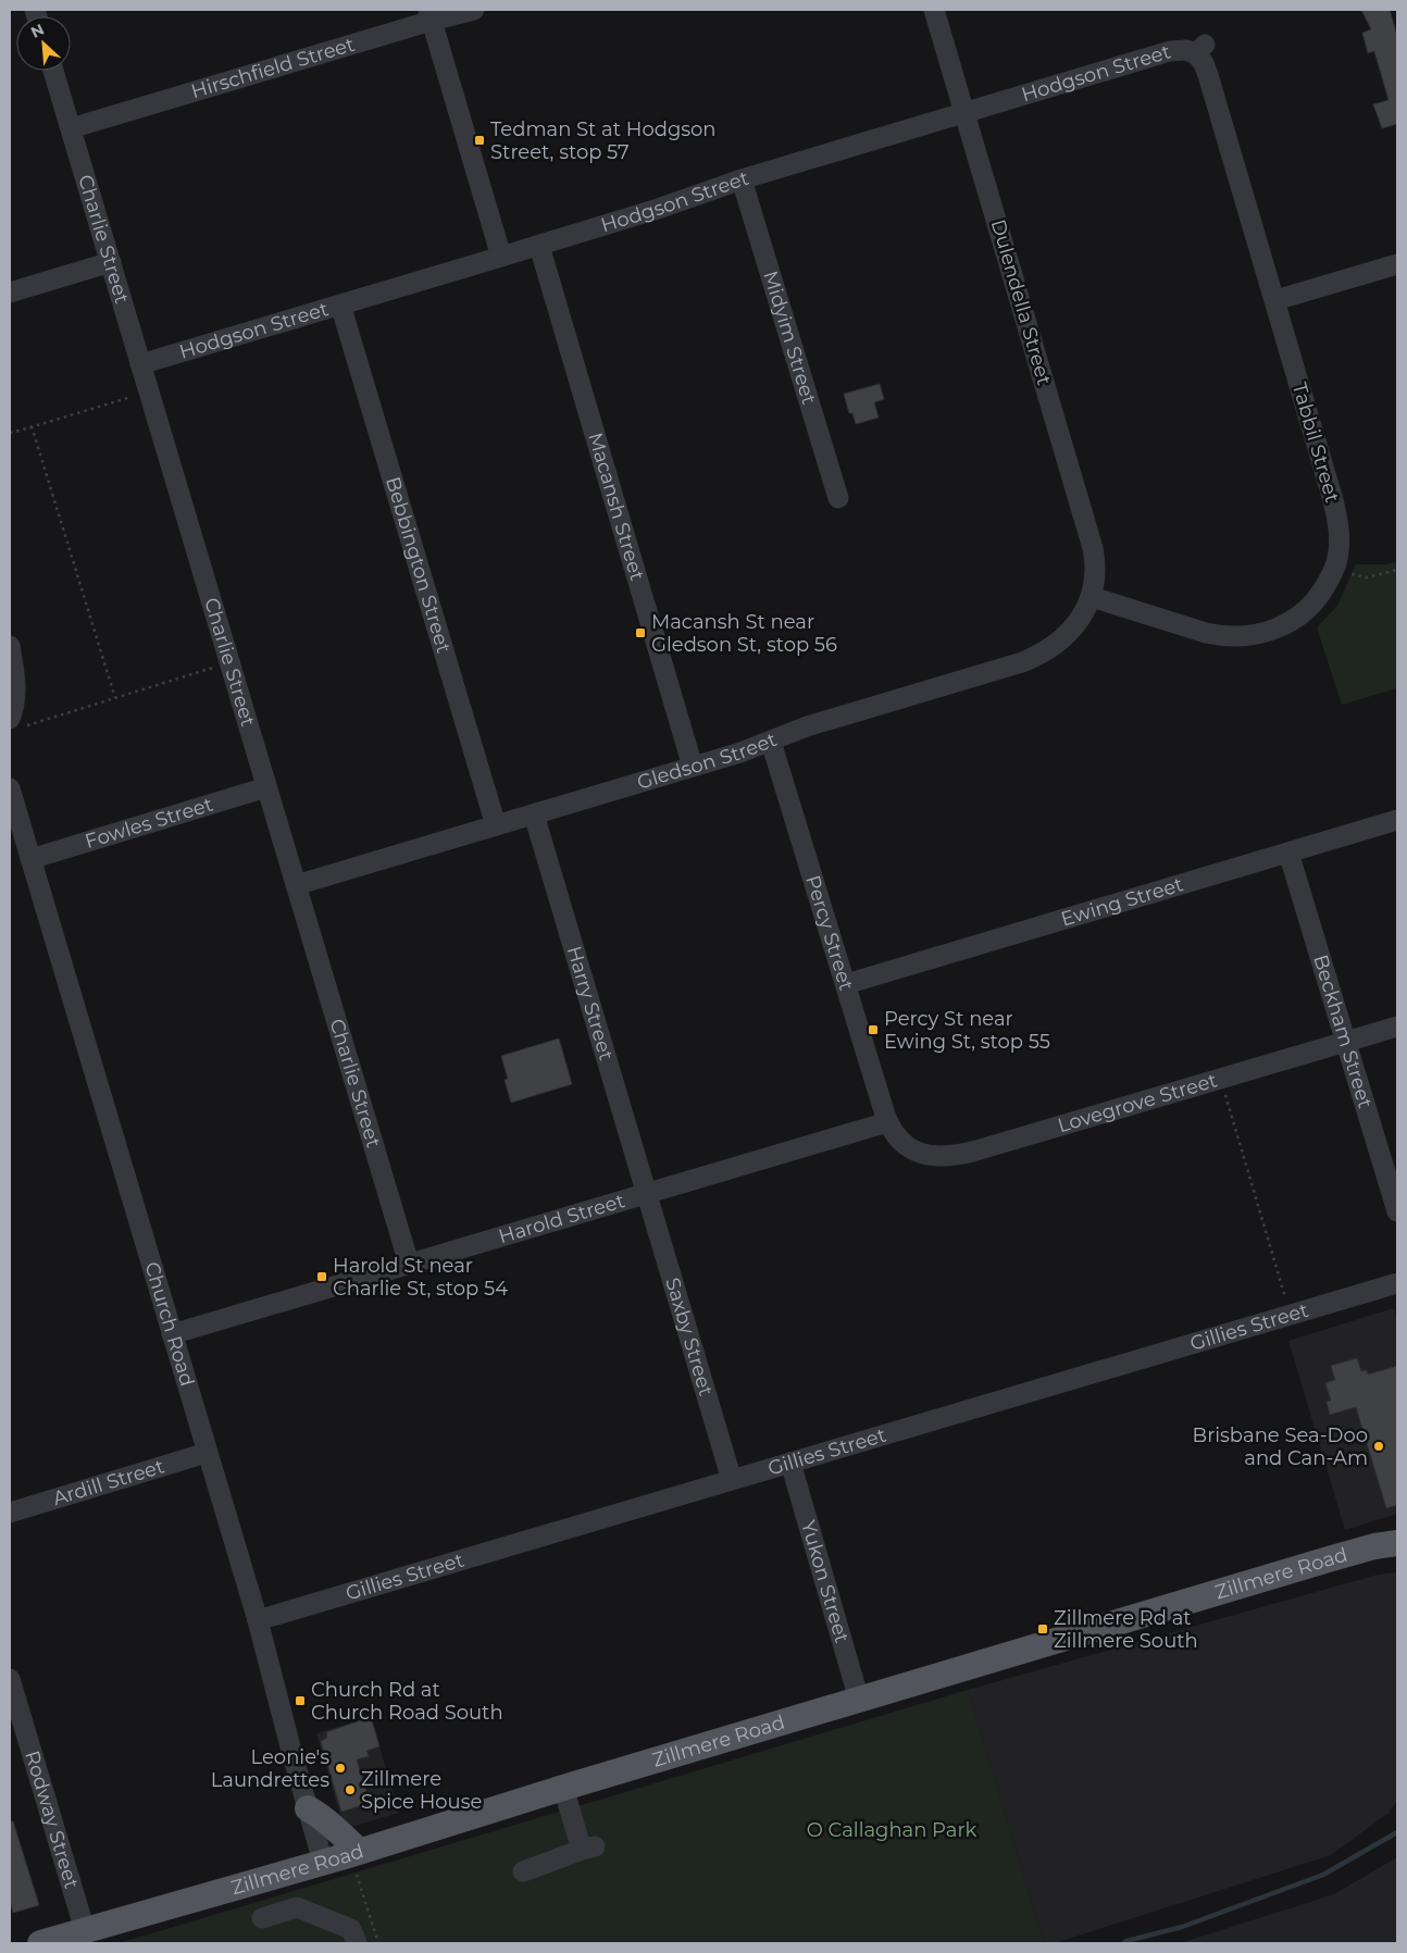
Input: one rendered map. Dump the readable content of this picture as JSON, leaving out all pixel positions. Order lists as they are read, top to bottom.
{
  "streets": {
    "main road": ["Zillmere Road"],
    "street": [
      "Hirschfield Street",
      "Hodgson Street",
      "Charlie Street",
      "Dulendella Street",
      "Midyim Street",
      "Tabbil Street",
      "Macansh Street",
      "Bebbington Street",
      "Gledson Street",
      "Fowles Street",
      "Ewing Street",
      "Percy Street",
      "Harry Street",
      "Beckham Street",
      "Lovegrove Street",
      "Harold Street",
      "Church Road",
      "Gillies Street",
      "Saxby Street",
      "Ardill Street",
      "Yukon Street",
      "Rodway Street"
    ]
  },
  "crossings": [
    ["Hirschfield Street", "Charlie Street"],
    ["Hodgson Street", "Charlie Street"],
    ["Hodgson Street", "Dulendella Street"],
    ["Hodgson Street", "Midyim Street"],
    ["Hodgson Street", "Tabbil Street"],
    ["Hodgson Street", "Macansh Street"],
    ["Hodgson Street", "Bebbington Street"],
    ["Charlie Street", "Gledson Street"],
    ["Charlie Street", "Fowles Street"],
    ["Charlie Street", "Harold Street"],
    ["Dulendella Street", "Tabbil Street"],
    ["Dulendella Street", "Gledson Street"],
    ["Tabbil Street", "Gledson Street"],
    ["Macansh Street", "Gledson Street"],
    ["Bebbington Street", "Gledson Street"],
    ["Gledson Street", "Percy Street"],
    ["Gledson Street", "Harry Street"],
    ["Fowles Street", "Church Road"],
    ["Ewing Street", "Percy Street"],
    ["Ewing Street", "Beckham Street"],
    ["Percy Street", "Lovegrove Street"],
    ["Percy Street", "Harold Street"],
    ["Harry Street", "Harold Street"],
    ["Harry Street", "Saxby Street"],
    ["Beckham Street", "Lovegrove Street"],
    ["Lovegrove Street", "Harold Street"],
    ["Harold Street", "Church Road"],
    ["Harold Street", "Saxby Street"],
    ["Church Road", "Gillies Street"],
    ["Church Road", "Ardill Street"],
    ["Church Road", "Zillmere Road"],
    ["Gillies Street", "Saxby Street"],
    ["Gillies Street", "Yukon Street"],
    ["Zillmere Road", "Yukon Street"],
    ["Zillmere Road", "Rodway Street"]
  ],
  "parks": ["O Callaghan Park"],
  "places": {
    "transit": [
      "Tedman St at Hodgson Street, stop 57",
      "Macansh St near Gledson St, stop 56",
      "Percy St near Ewing St, stop 55",
      "Harold St near Charlie St, stop 54",
      "Zillmere Rd at Zillmere South",
      "Church Rd at Church Road South"
    ],
    "other": ["Brisbane Sea-Doo and Can-Am", "Leonie's Laundrettes", "Zillmere Spice House"]
  },
  "north": "top left"
}
